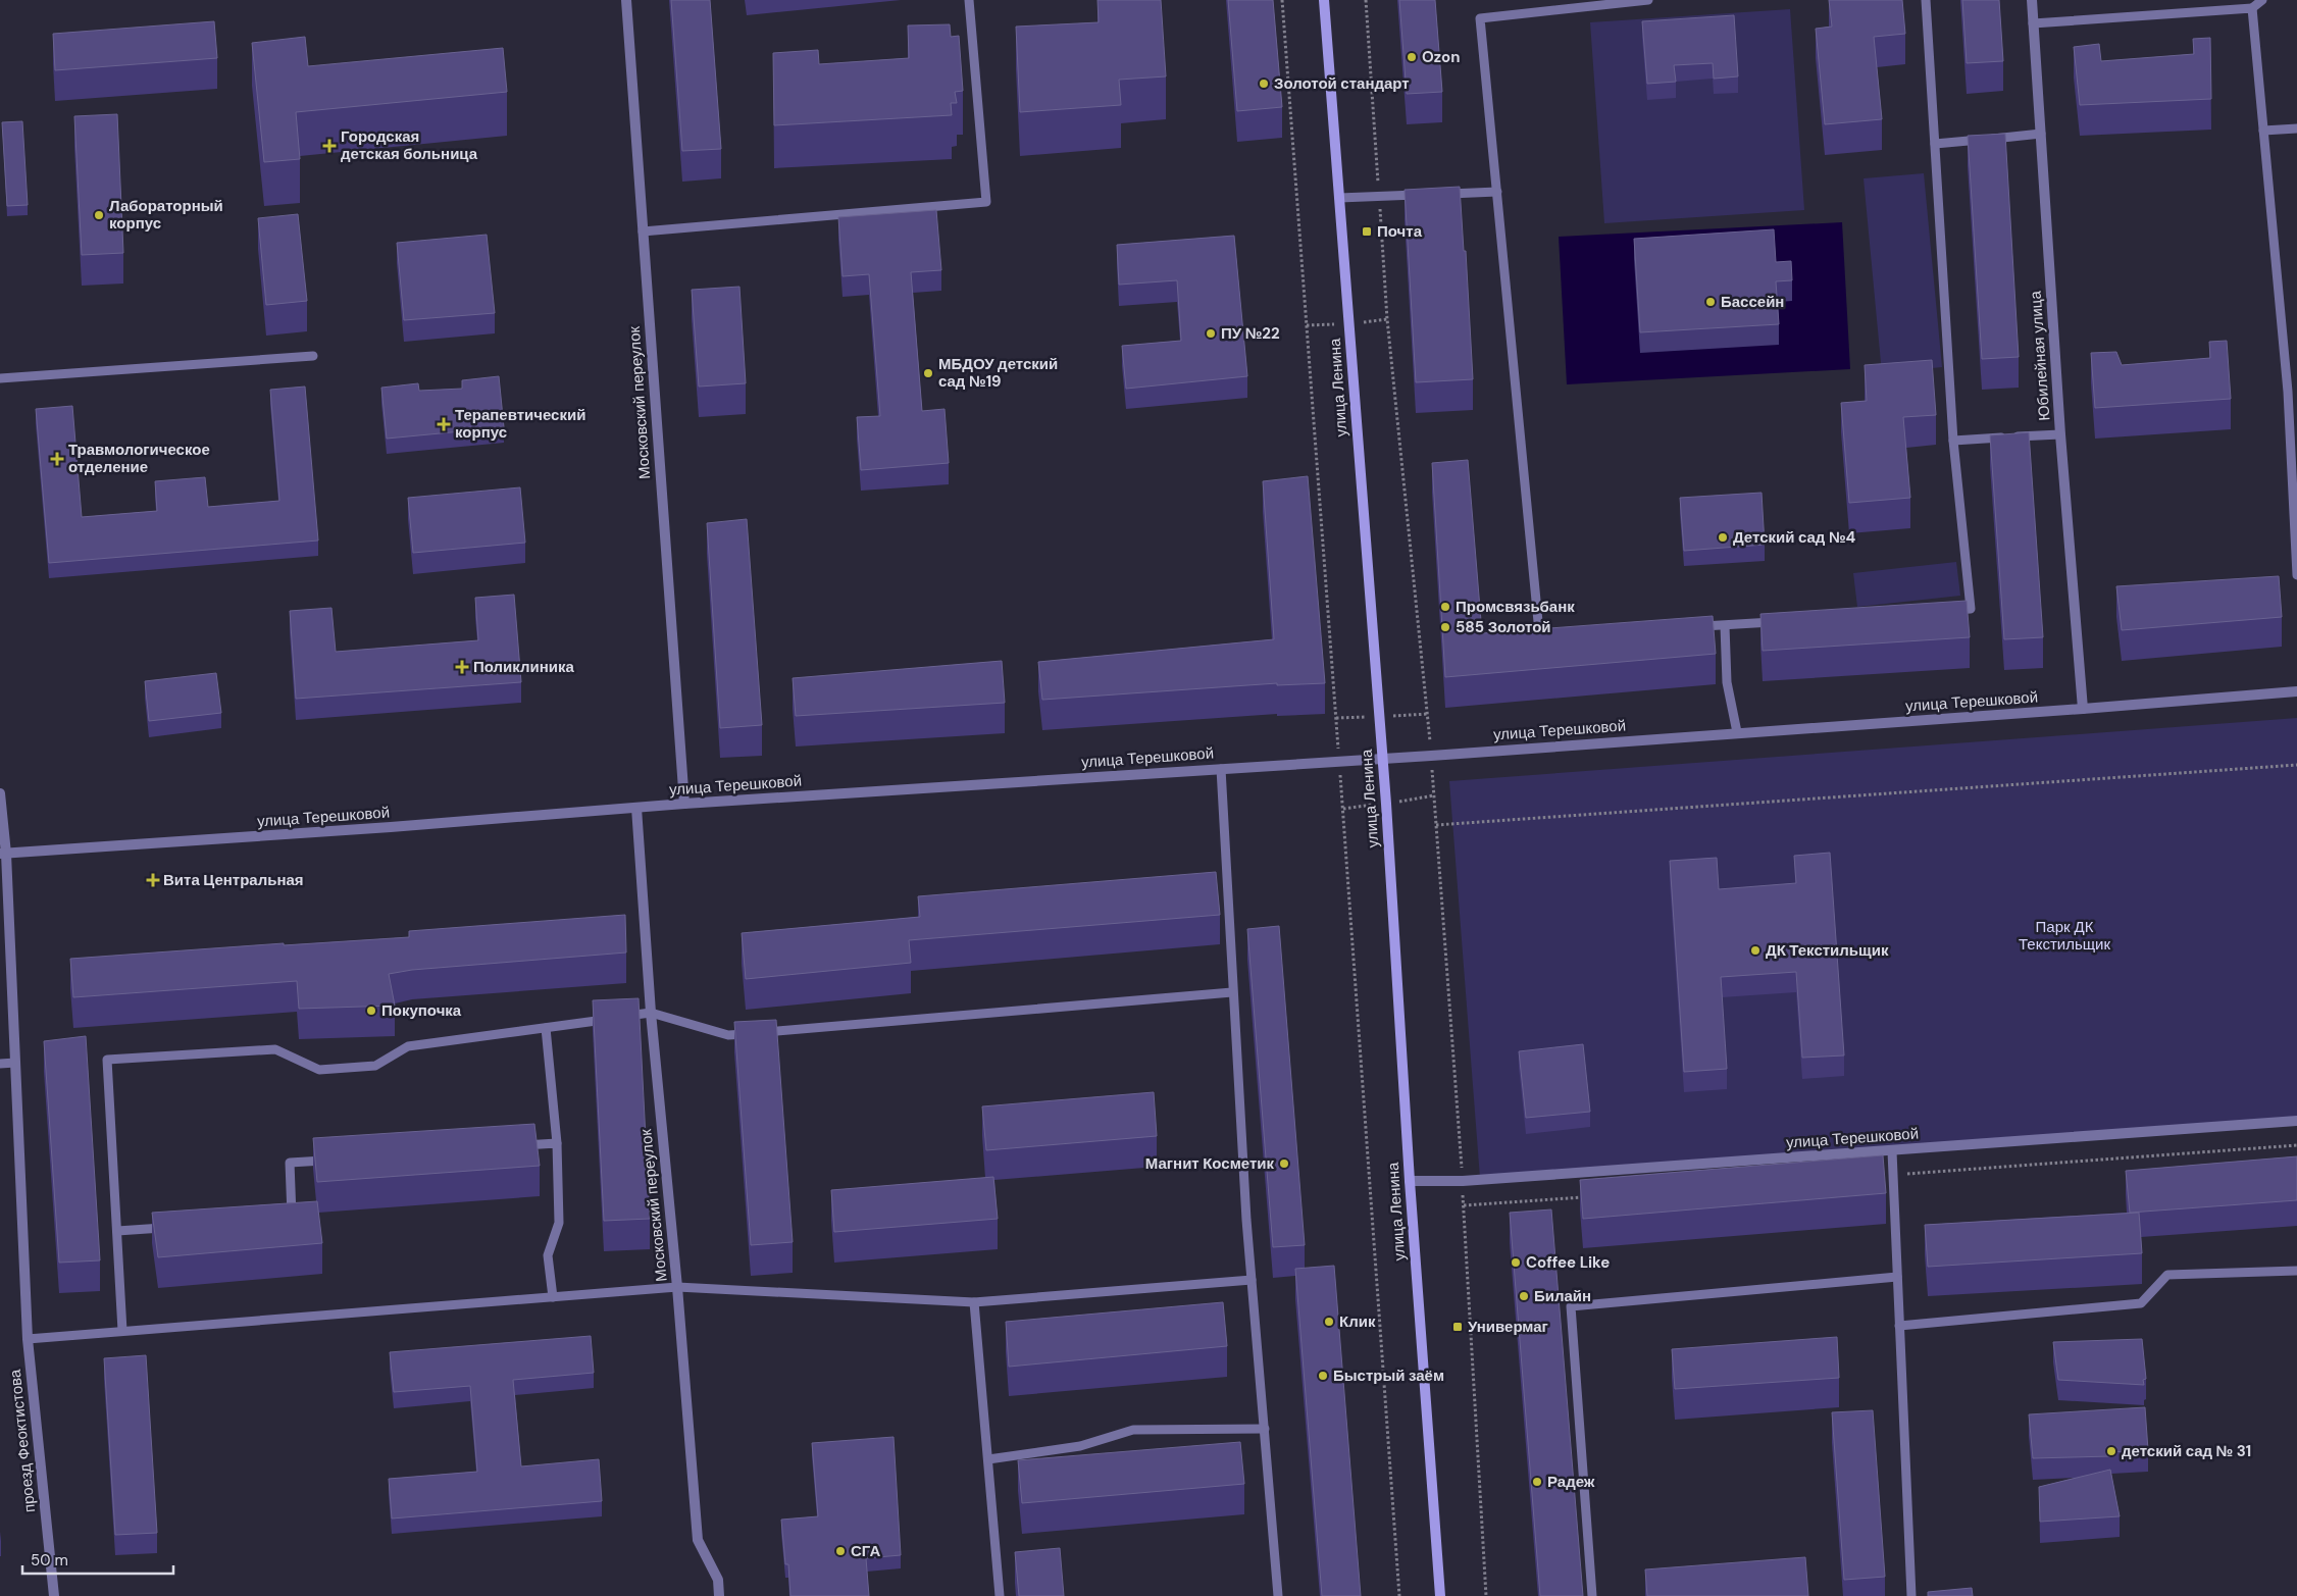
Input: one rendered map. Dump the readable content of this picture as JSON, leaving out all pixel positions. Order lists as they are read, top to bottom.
{
  "streets": {
    "main road": ["улица Ленина"],
    "street": [
      "Юбилейная улица",
      "Московский переулок",
      "улица Терешковой",
      "проезд Феоктистова"
    ]
  },
  "crossings": [
    ["Юбилейная улица", "улица Терешковой"],
    ["улица Ленина", "улица Терешковой"],
    ["Московский переулок", "улица Терешковой"],
    ["улица Терешковой", "проезд Феоктистова"]
  ],
  "parks": ["Парк ДК Текстильщик"],
  "places": {
    "other": [
      "Ozon",
      "Золотой стандарт",
      "Лабораторный корпус",
      "Бассейн",
      "ПУ №22",
      "МБДОУ детский сад №19",
      "Детский сад №4",
      "Промсвязьбанк",
      "585 Золотой",
      "ДК Текстильщик",
      "Покупочка",
      "Магнит Косметик",
      "Coffee Like",
      "Билайн",
      "Клик",
      "Быстрый заём",
      "детский сад № 31",
      "Радеж",
      "СГА"
    ],
    "health": [
      "Городская детская больница",
      "Терапевтический корпус",
      "Травмологическое отделение",
      "Поликлиника",
      "Вита Центральная"
    ],
    "transit": ["Почта", "Универмаг"]
  },
  "scale_bar": "50 m"
}
